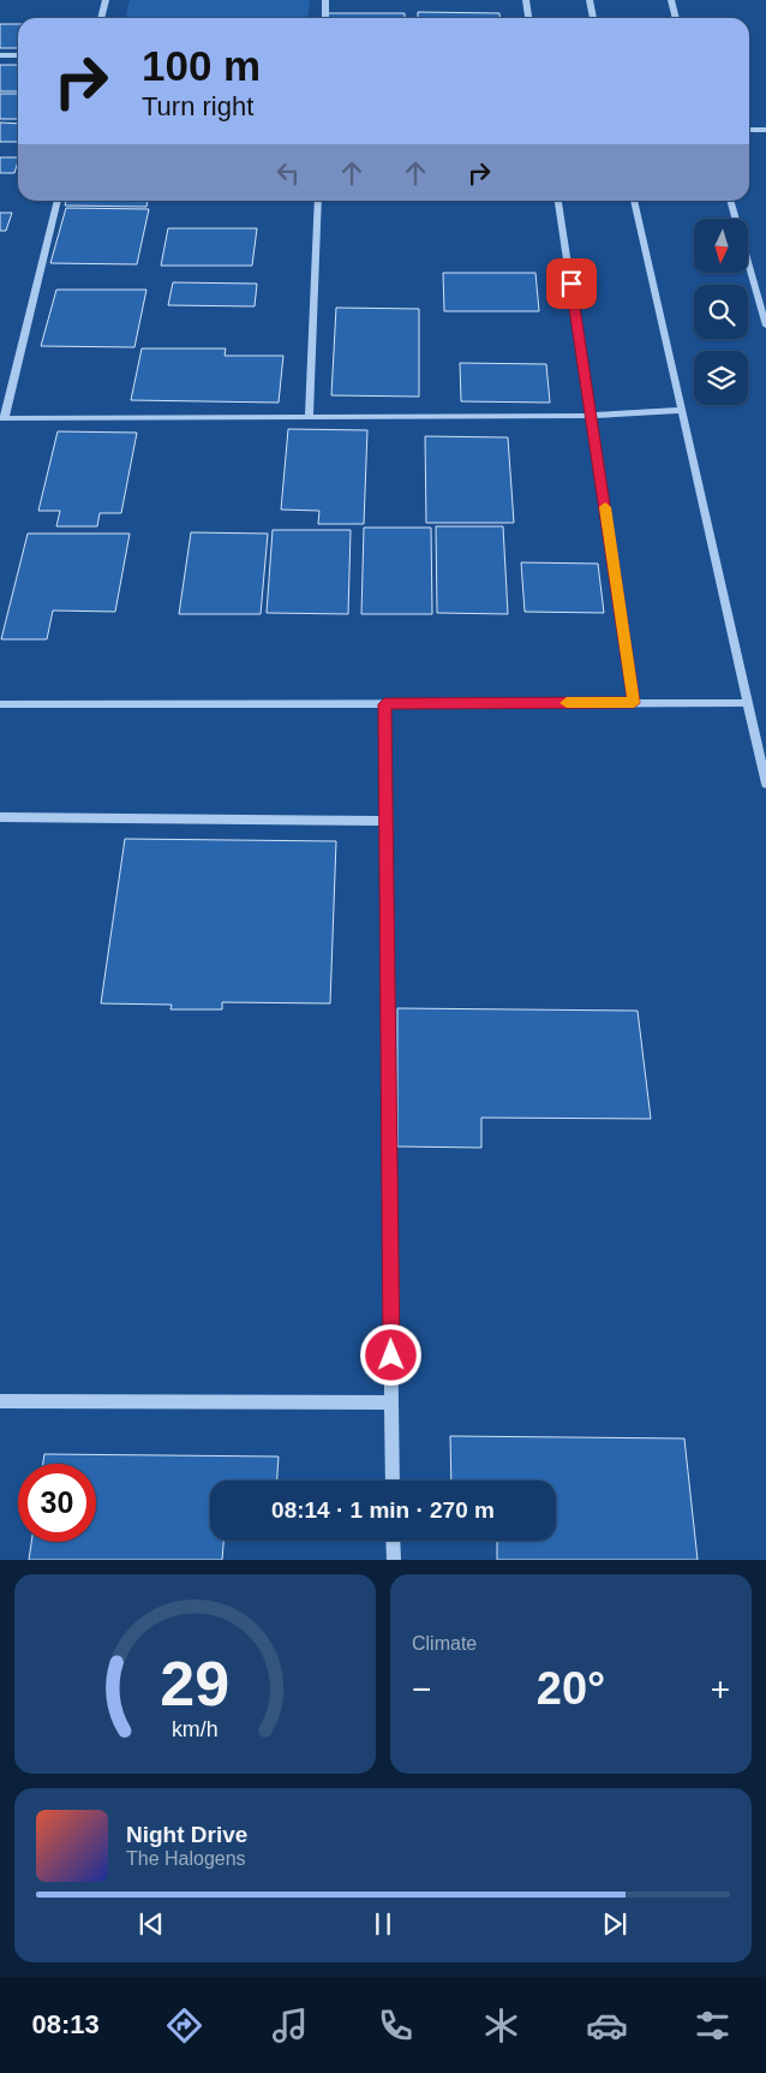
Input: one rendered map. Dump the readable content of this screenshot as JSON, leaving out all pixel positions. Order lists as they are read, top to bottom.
{
  "north": "bottom",
  "page": {
    "turn": ["100 m", "Turn right"],
    "limit": "30",
    "trip": "08:14 · 1 min · 270 m",
    "tile": "Climate",
    "heat": ["−", "20°", "+"],
    "song": ["Night Drive", "The Halogens"],
    "tabs": "08:13",
    "gauge": ["29", "km/h"]
  }
}
